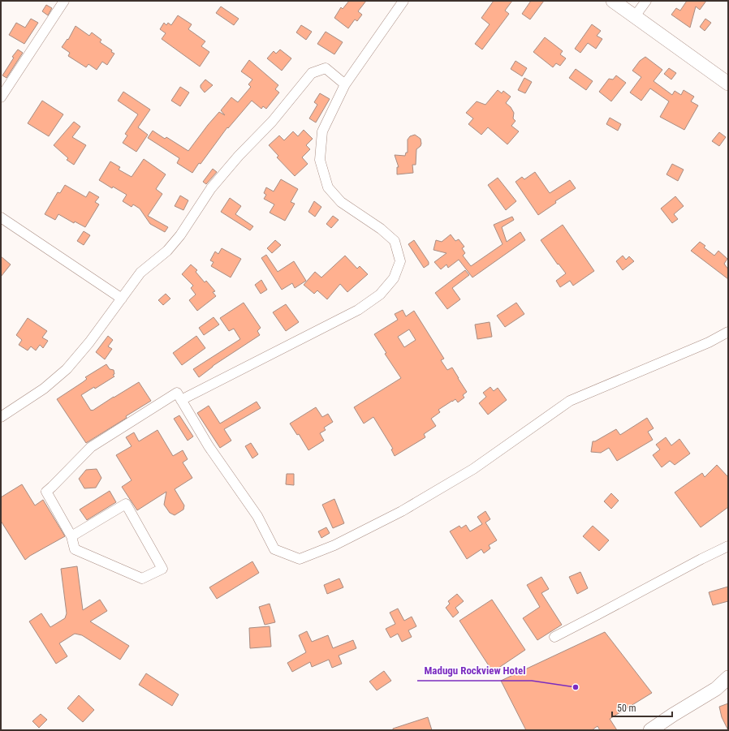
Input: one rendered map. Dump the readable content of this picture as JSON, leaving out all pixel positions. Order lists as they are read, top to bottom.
{
  "places": ["Madugu Rockview Hotel"],
  "scale_bar": "50 m"
}
